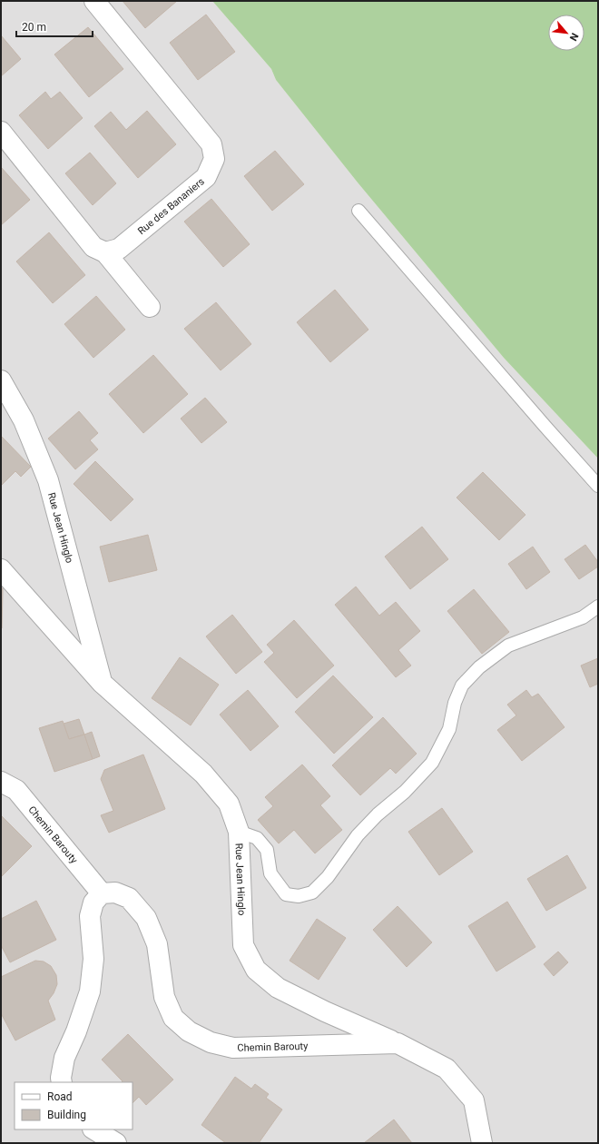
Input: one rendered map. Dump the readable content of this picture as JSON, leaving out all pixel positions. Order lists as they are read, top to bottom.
{
  "streets": {
    "street": ["Rue des Bananiers", "Rue Jean Hinglo", "Chemin Barouty"]
  },
  "crossings": [
    ["Rue Jean Hinglo", "Chemin Barouty"]
  ],
  "legend": ["Road", "Building"],
  "scale_bar": "20 m",
  "north": "bottom right"
}
